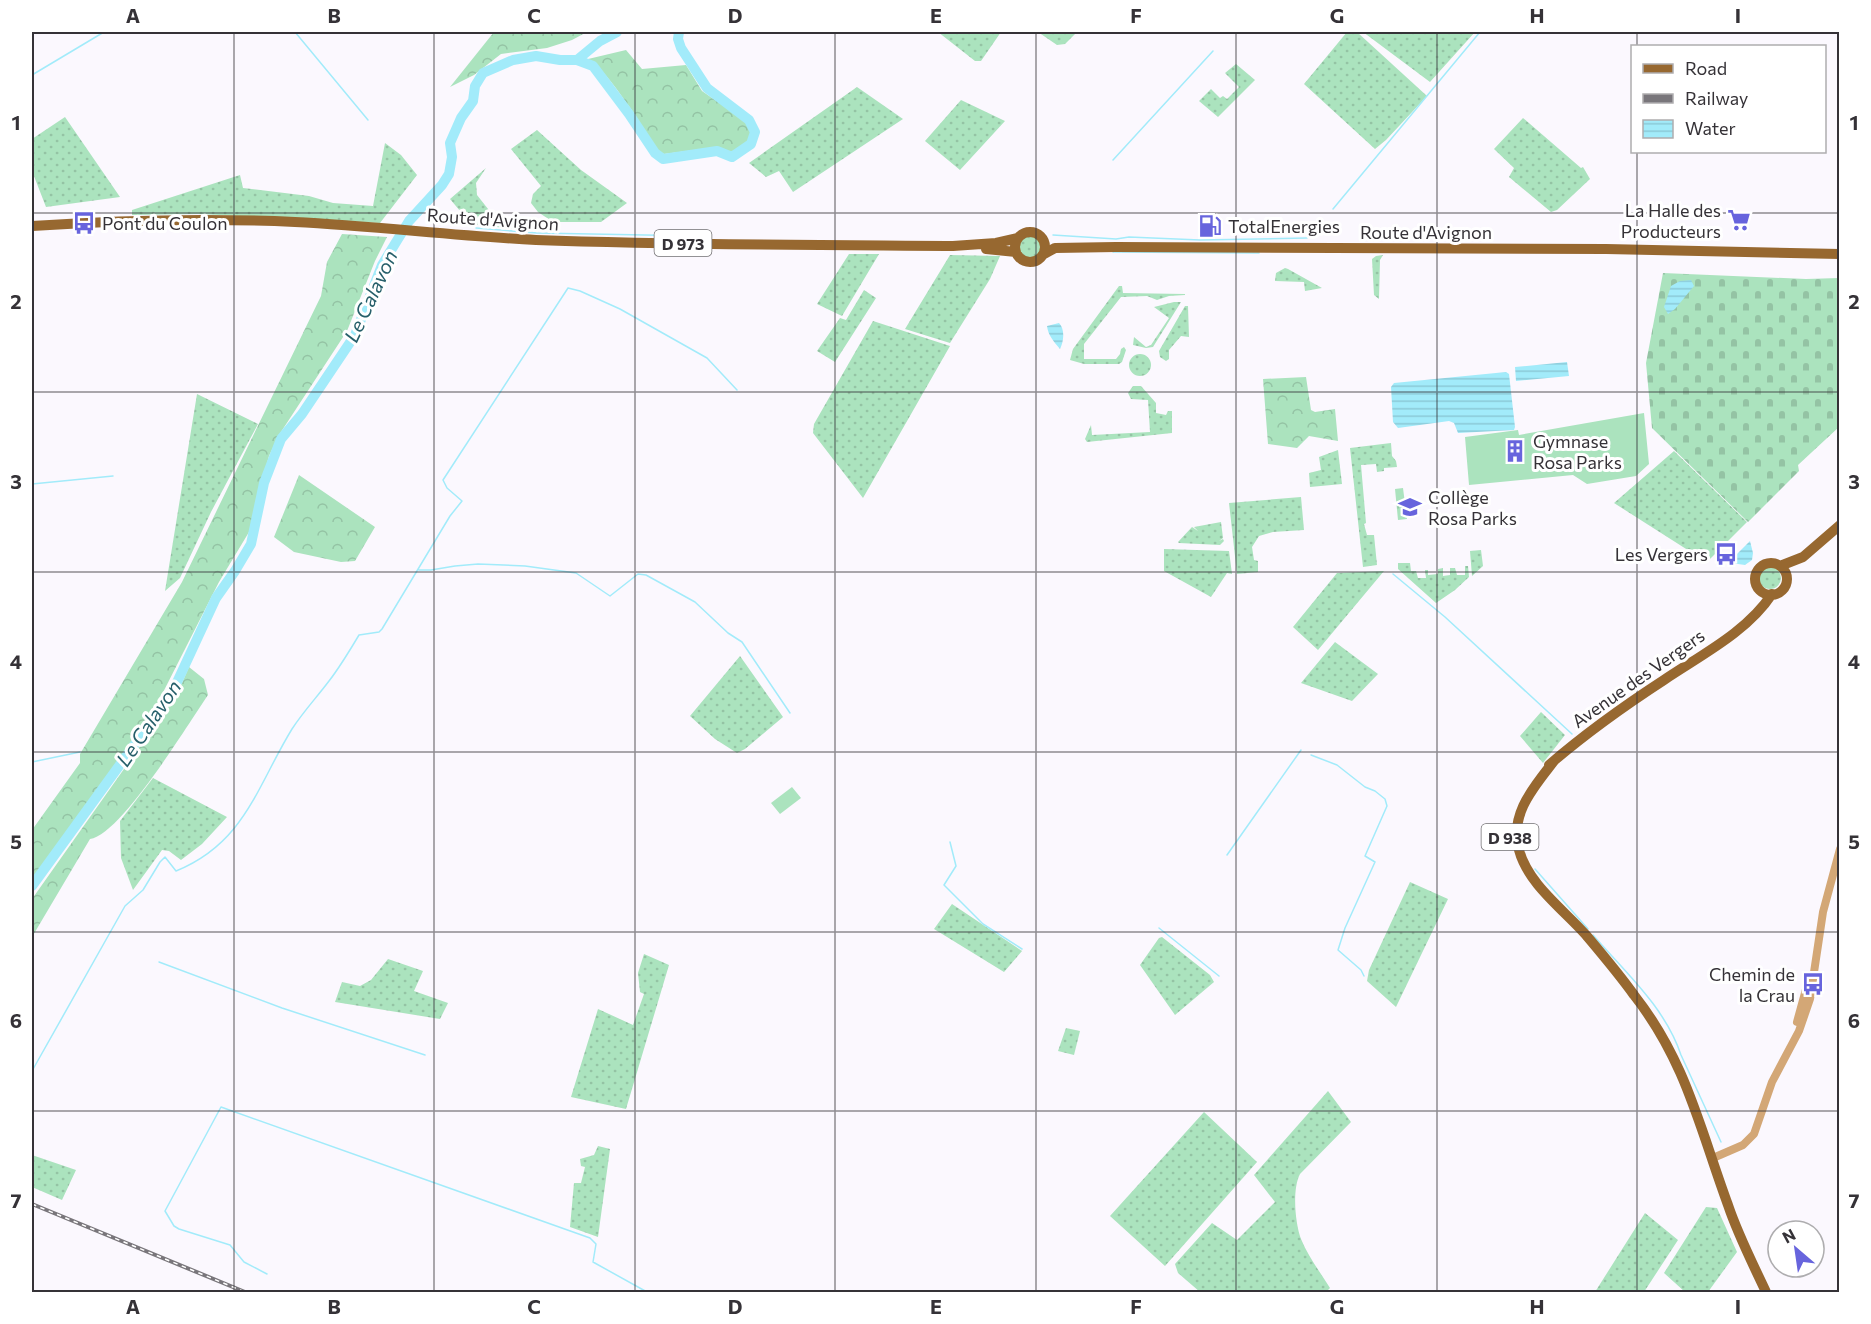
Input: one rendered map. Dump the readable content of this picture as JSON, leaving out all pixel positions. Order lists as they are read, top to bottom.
{
  "streets": {
    "main road": [
      "Route d'Avignon",
      "D 973",
      "Avenue des Vergers",
      "D 938"
    ]
  },
  "crossings": [
    ["Avenue des Vergers", "D 938"]
  ],
  "water": ["Le Calavon"],
  "places": {
    "supermarket": ["La Halle des Producteurs"],
    "bus stop": ["Pont du Coulon", "Les Vergers", "Chemin de la Crau"],
    "fuel station": ["TotalEnergies"],
    "building": ["Gymnase Rosa Parks"],
    "school or university": ["Collège Rosa Parks"]
  },
  "legend": ["Road", "Railway", "Water"],
  "north": "top left",
  "grid": {
    "columns": [
      "A",
      "B",
      "C",
      "D",
      "E",
      "F",
      "G",
      "H",
      "I"
    ],
    "rows": [
      "1",
      "2",
      "3",
      "4",
      "5",
      "6",
      "7"
    ]
  }
}
